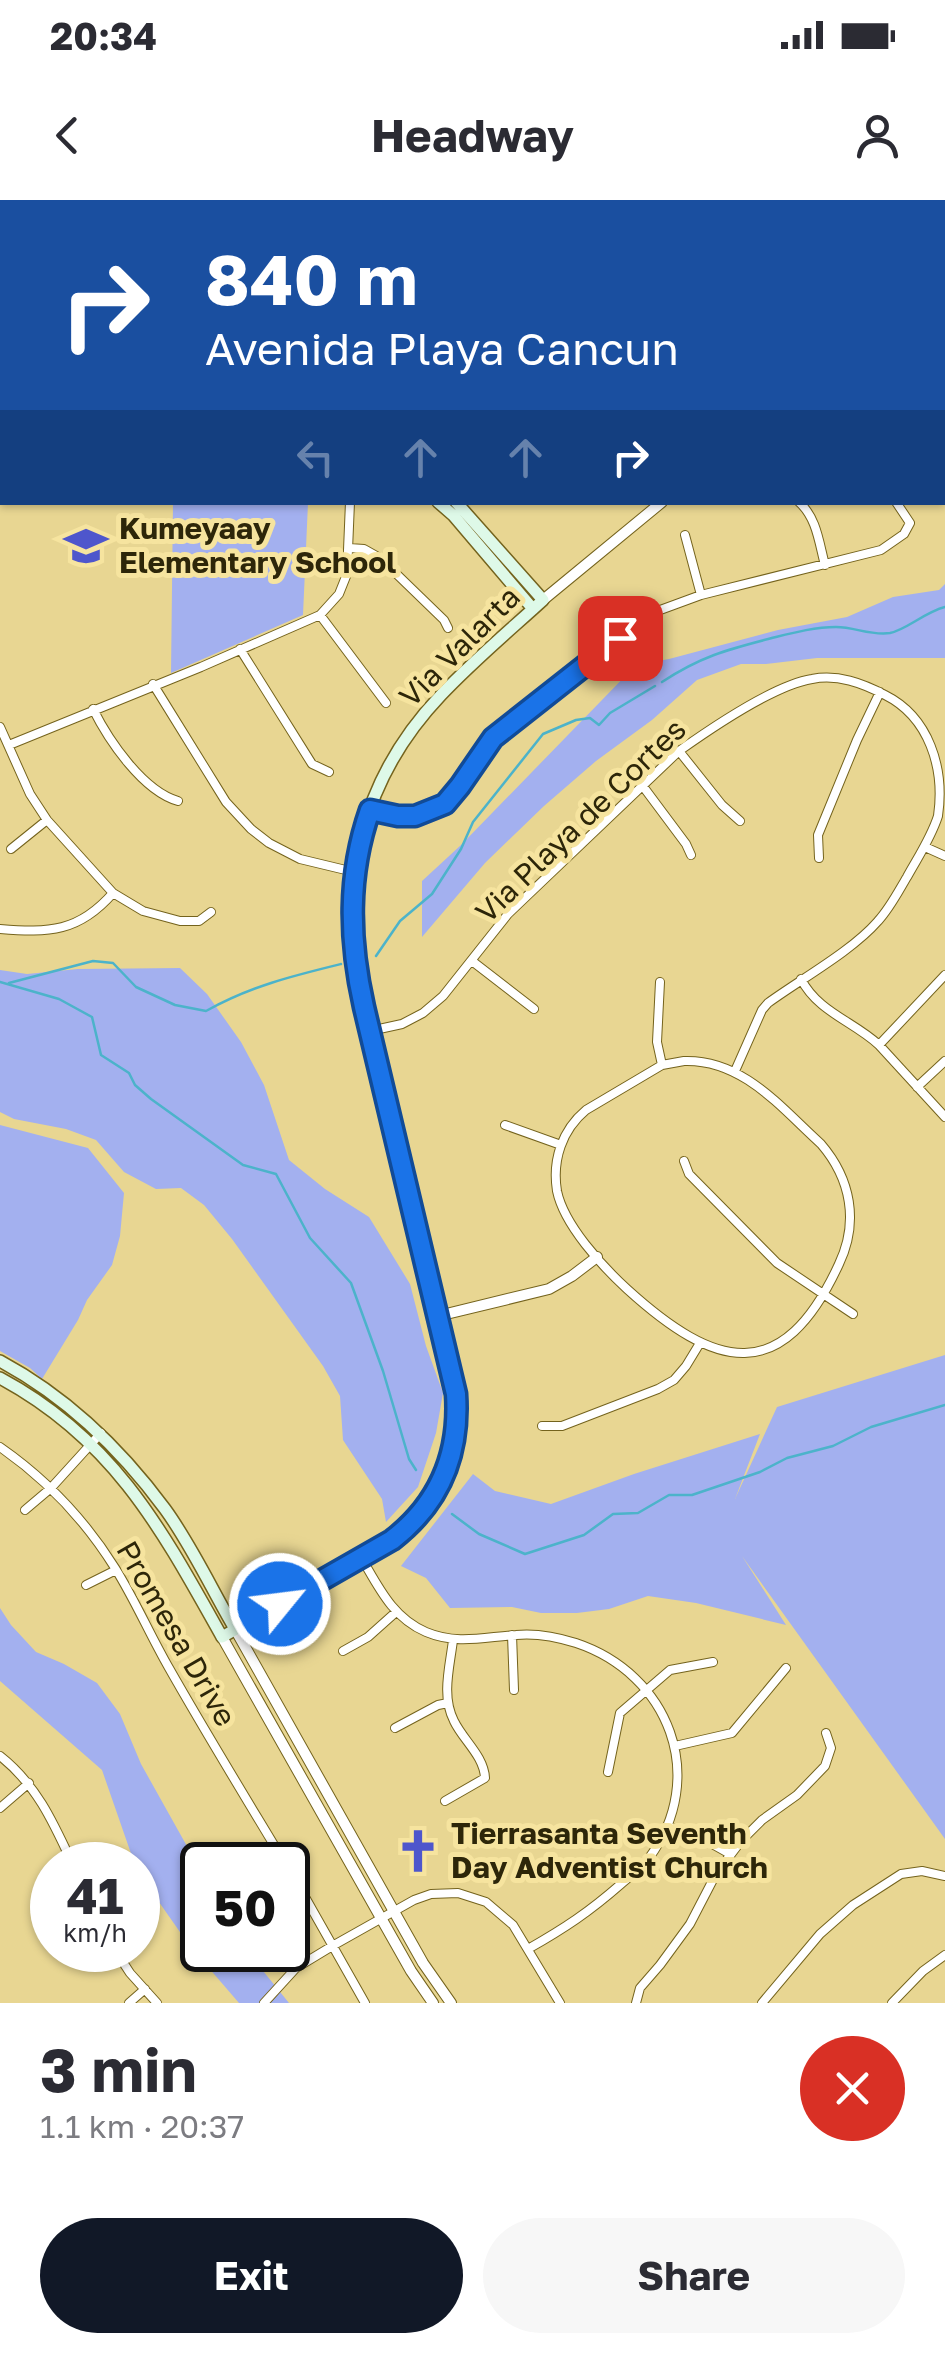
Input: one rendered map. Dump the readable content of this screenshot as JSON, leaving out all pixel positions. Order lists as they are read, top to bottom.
{
  "streets": {
    "main road": ["Via Valarta"],
    "street": ["Via Playa de Cortes", "Promesa Drive"]
  },
  "crossings": [
    ["Via Valarta", "Via Playa de Cortes"]
  ],
  "places": {
    "school or university": ["Kumeyaay Elementary School"],
    "church": ["Tierrasanta Seventh Day Adventist Church"]
  },
  "page": {
    "status": "20:34",
    "header": "Headway",
    "turn": ["840 m", "Avenida Playa Cancun"],
    "speed": "41 km/h",
    "limit": "50",
    "heading": ["3 min", "1.1 km · 20:37"],
    "buttons": ["Exit", "Share"]
  }
}
